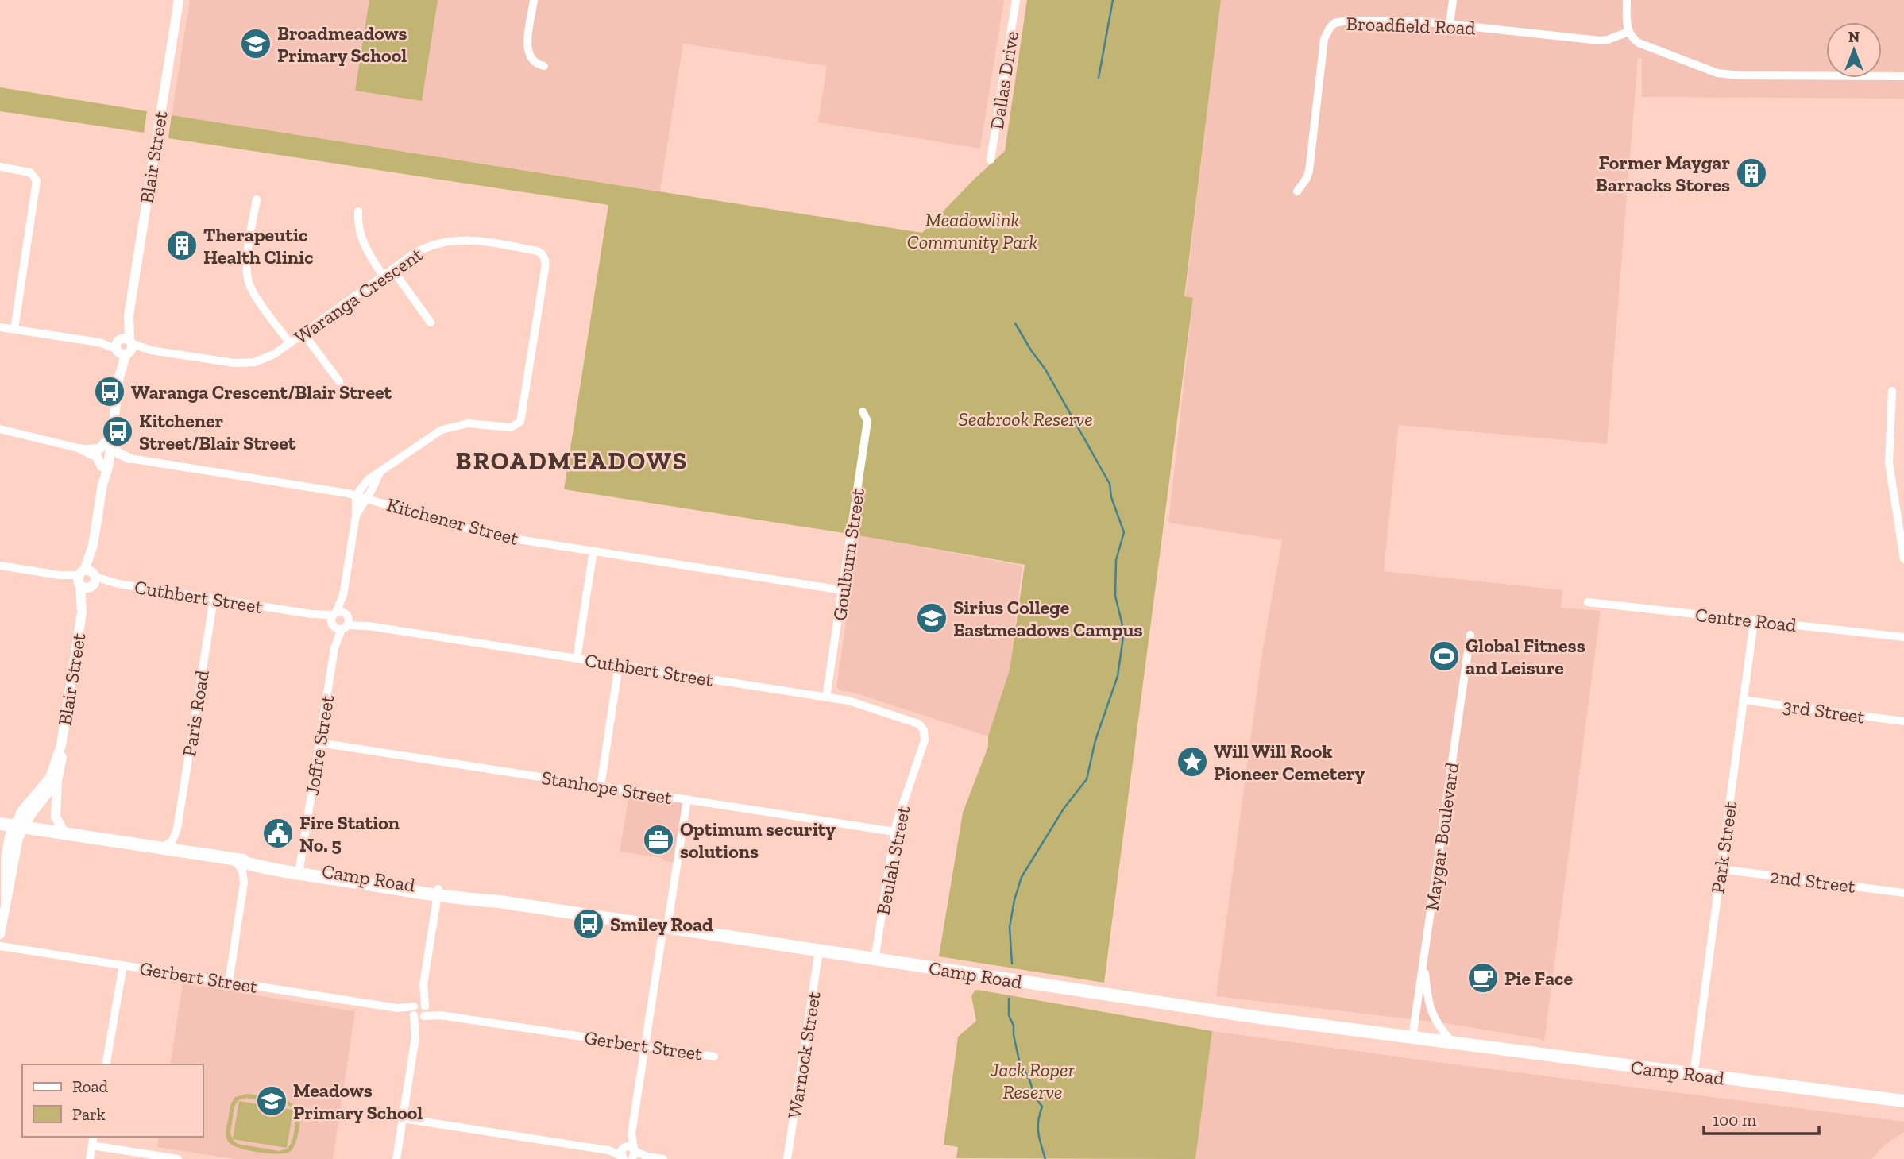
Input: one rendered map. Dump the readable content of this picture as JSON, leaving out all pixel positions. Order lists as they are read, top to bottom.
{
  "streets": {
    "main road": ["Camp Road"],
    "street": [
      "Broadfield Road",
      "Dallas Drive",
      "Blair Street",
      "Waranga Crescent",
      "Kitchener Street",
      "Goulburn Street",
      "Cuthbert Street",
      "Centre Road",
      "3rd Street",
      "Paris Road",
      "Joffre Street",
      "Stanhope Street",
      "Maygar Boulevard",
      "Park Street",
      "Beulah Street",
      "2nd Street",
      "Gerbert Street",
      "Warnock Street"
    ]
  },
  "crossings": [
    ["Blair Street", "Waranga Crescent"],
    ["Blair Street", "Cuthbert Street"],
    ["Blair Street", "Camp Road"],
    ["Waranga Crescent", "Kitchener Street"],
    ["Waranga Crescent", "Joffre Street"],
    ["Kitchener Street", "Goulburn Street"],
    ["Kitchener Street", "Joffre Street"],
    ["Goulburn Street", "Cuthbert Street"],
    ["Cuthbert Street", "Paris Road"],
    ["Cuthbert Street", "Joffre Street"],
    ["Cuthbert Street", "Beulah Street"],
    ["Centre Road", "Park Street"],
    ["3rd Street", "Park Street"],
    ["Paris Road", "Camp Road"],
    ["Joffre Street", "Stanhope Street"],
    ["Joffre Street", "Camp Road"],
    ["Stanhope Street", "Beulah Street"],
    ["Maygar Boulevard", "Camp Road"],
    ["Park Street", "Camp Road"],
    ["Park Street", "2nd Street"],
    ["Beulah Street", "Camp Road"],
    ["Camp Road", "Warnock Street"]
  ],
  "districts": ["BROADMEADOWS"],
  "parks": ["Meadowlink Community Park", "Seabrook Reserve", "Jack Roper Reserve"],
  "places": {
    "school or university": ["Broadmeadows Primary School", "Sirius College Eastmeadows Campus", "Meadows Primary School"],
    "building": ["Former Maygar Barracks Stores", "Therapeutic Health Clinic"],
    "bus stop": ["Waranga Crescent/Blair Street", "Kitchener Street/Blair Street", "Smiley Road"],
    "sports": ["Global Fitness and Leisure"],
    "place": ["Will Will Rook Pioneer Cemetery"],
    "public building": ["Fire Station No. 5"],
    "office": ["Optimum security solutions"],
    "cafe": ["Pie Face"]
  },
  "legend": ["Road", "Park"],
  "scale_bar": "100 m",
  "north": "top"
}
